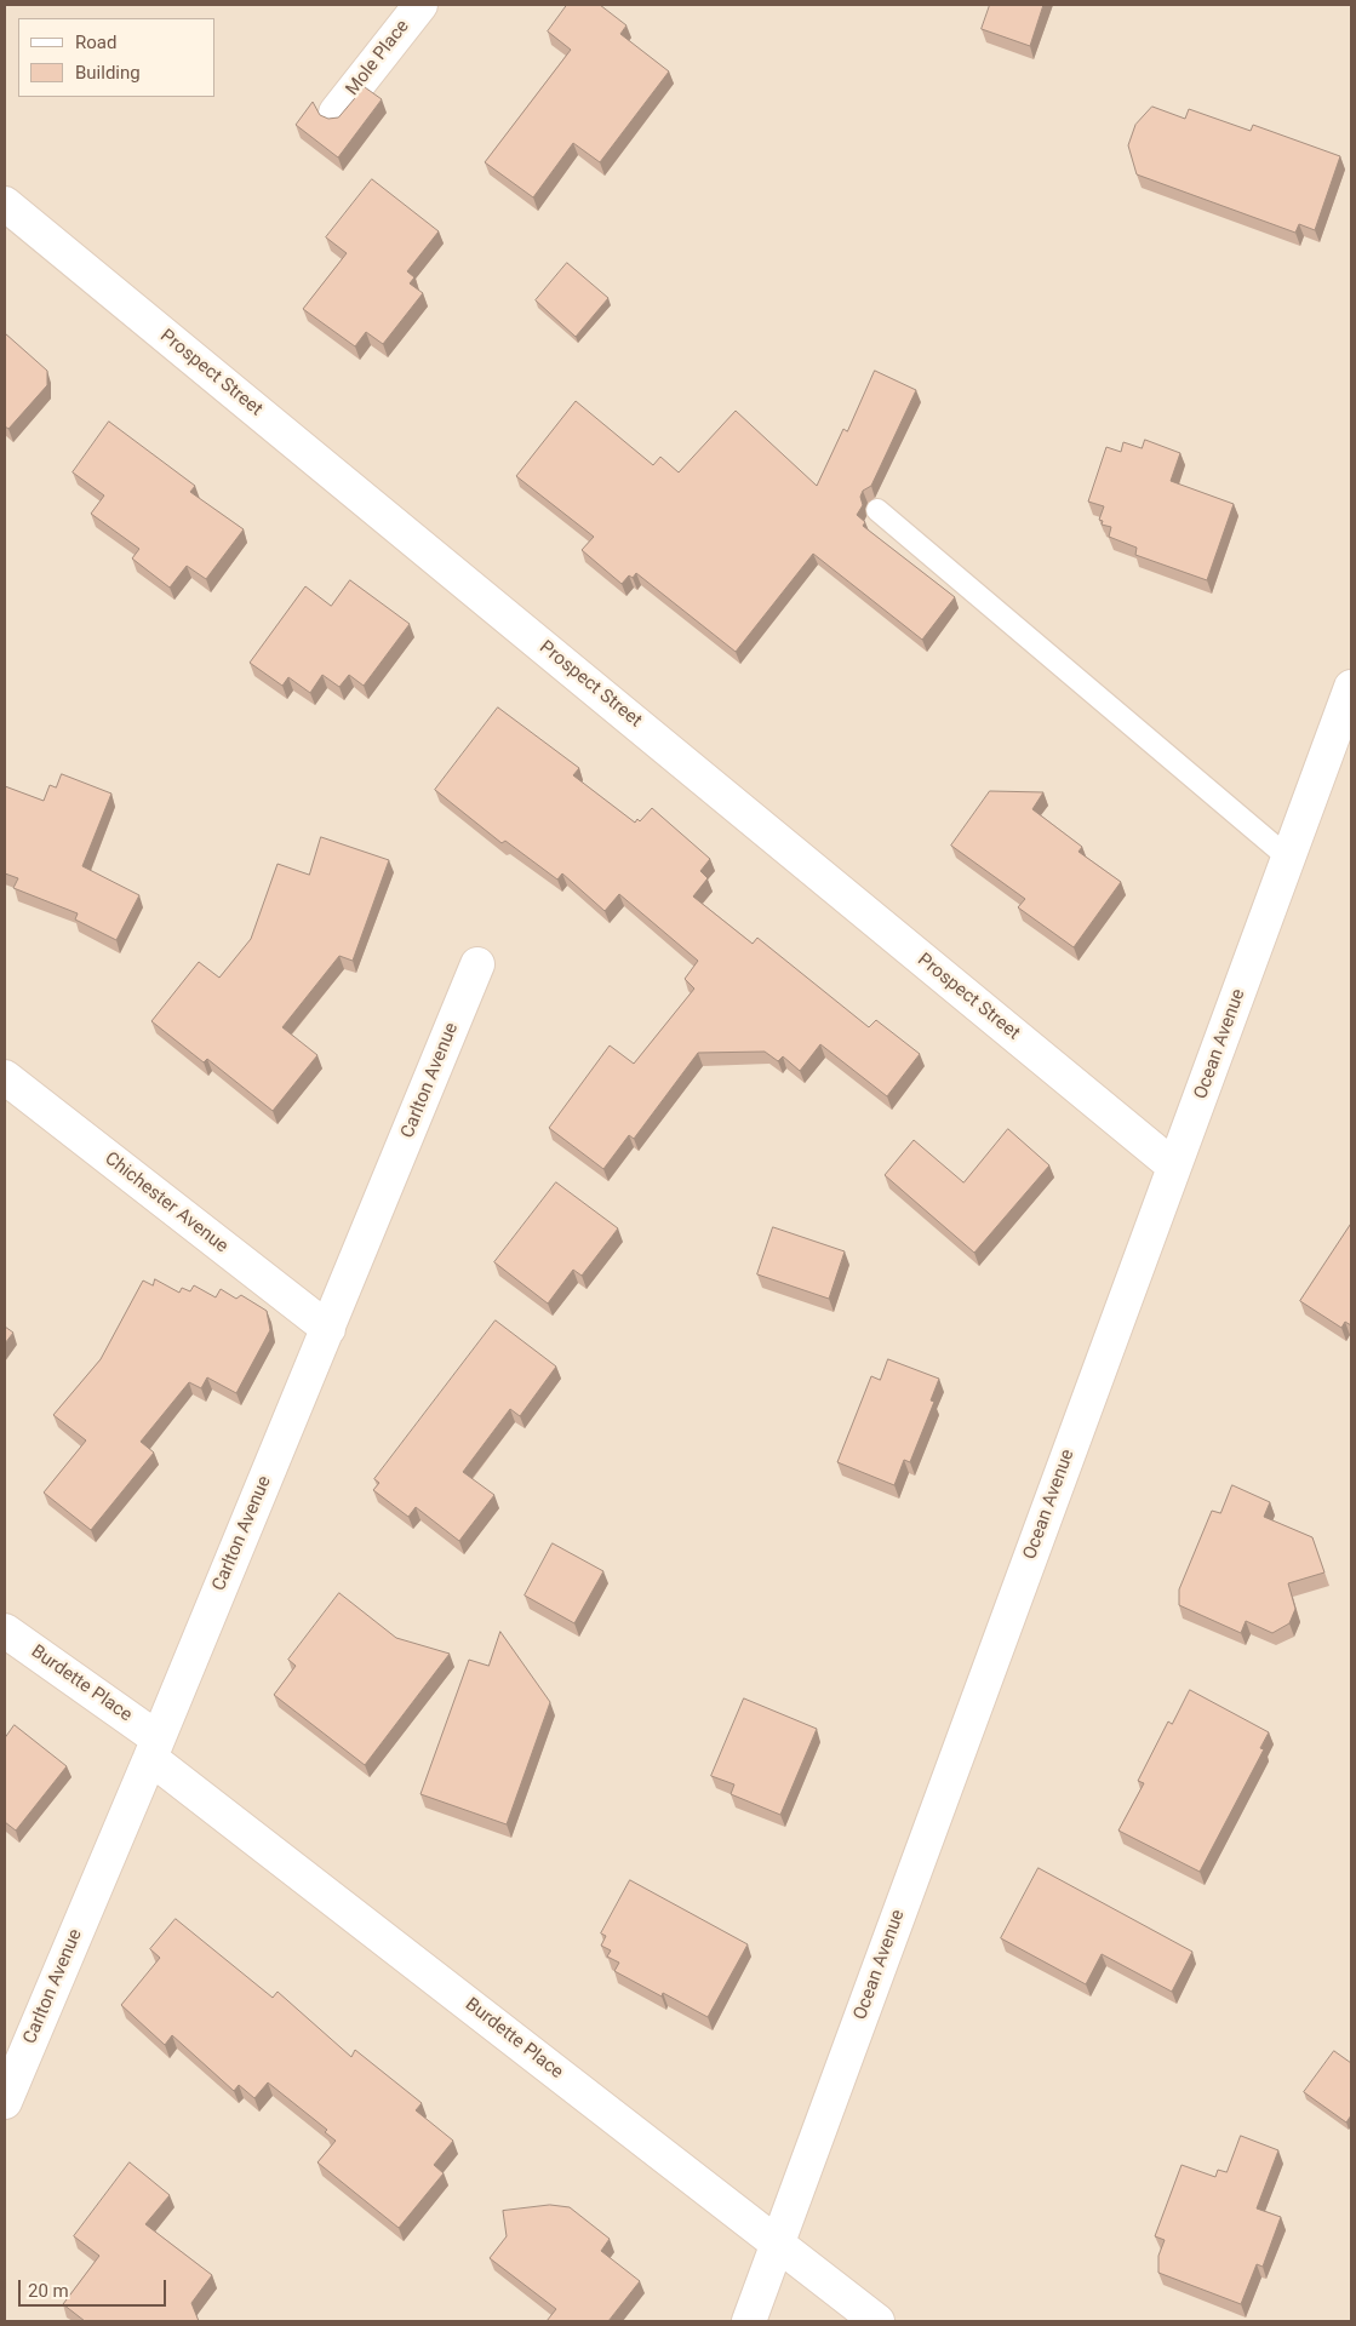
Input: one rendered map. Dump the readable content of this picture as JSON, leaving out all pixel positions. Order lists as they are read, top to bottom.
{
  "streets": {
    "street": [
      "Mole Place",
      "Prospect Street",
      "Ocean Avenue",
      "Carlton Avenue",
      "Chichester Avenue",
      "Burdette Place"
    ]
  },
  "crossings": [
    ["Prospect Street", "Ocean Avenue"],
    ["Ocean Avenue", "Burdette Place"],
    ["Carlton Avenue", "Chichester Avenue"],
    ["Carlton Avenue", "Burdette Place"]
  ],
  "legend": ["Road", "Building"],
  "scale_bar": "20 m"
}
